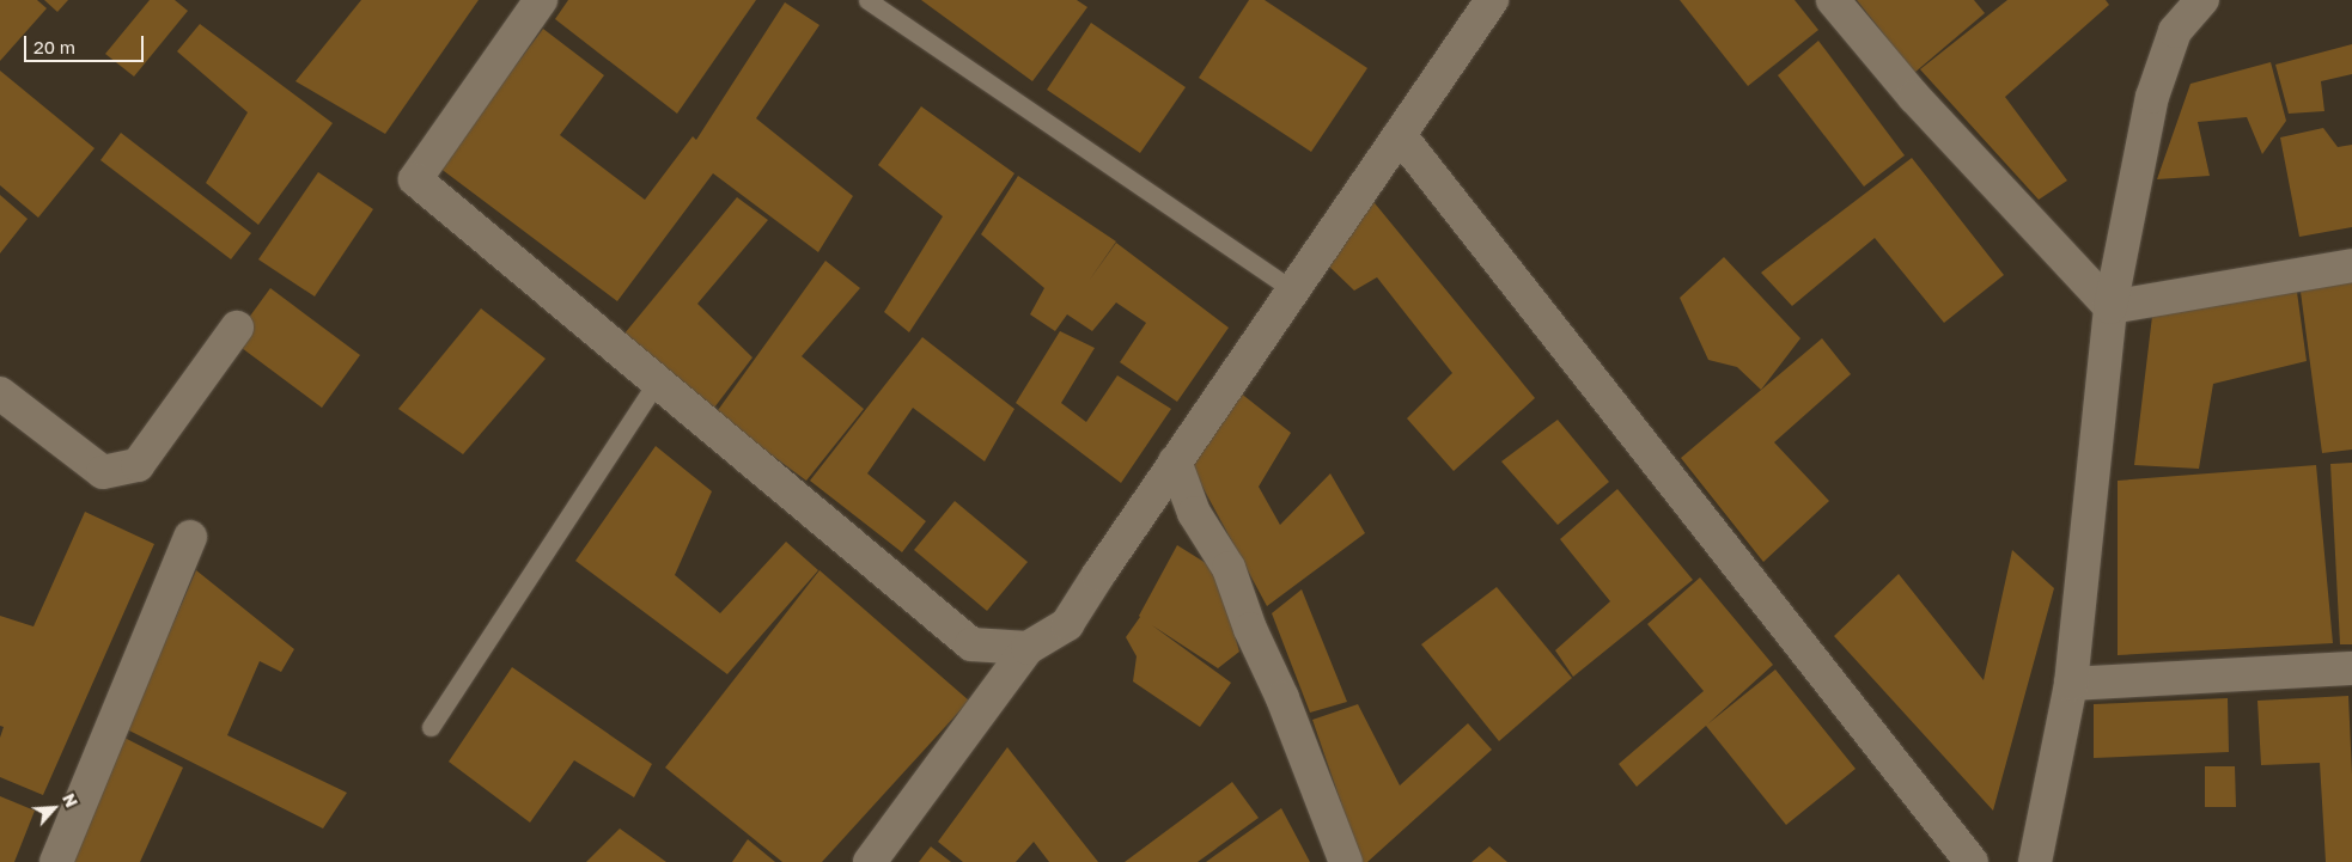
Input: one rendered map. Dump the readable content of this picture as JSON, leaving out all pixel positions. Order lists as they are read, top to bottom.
{
  "scale_bar": "20 m",
  "north": "top right"
}
